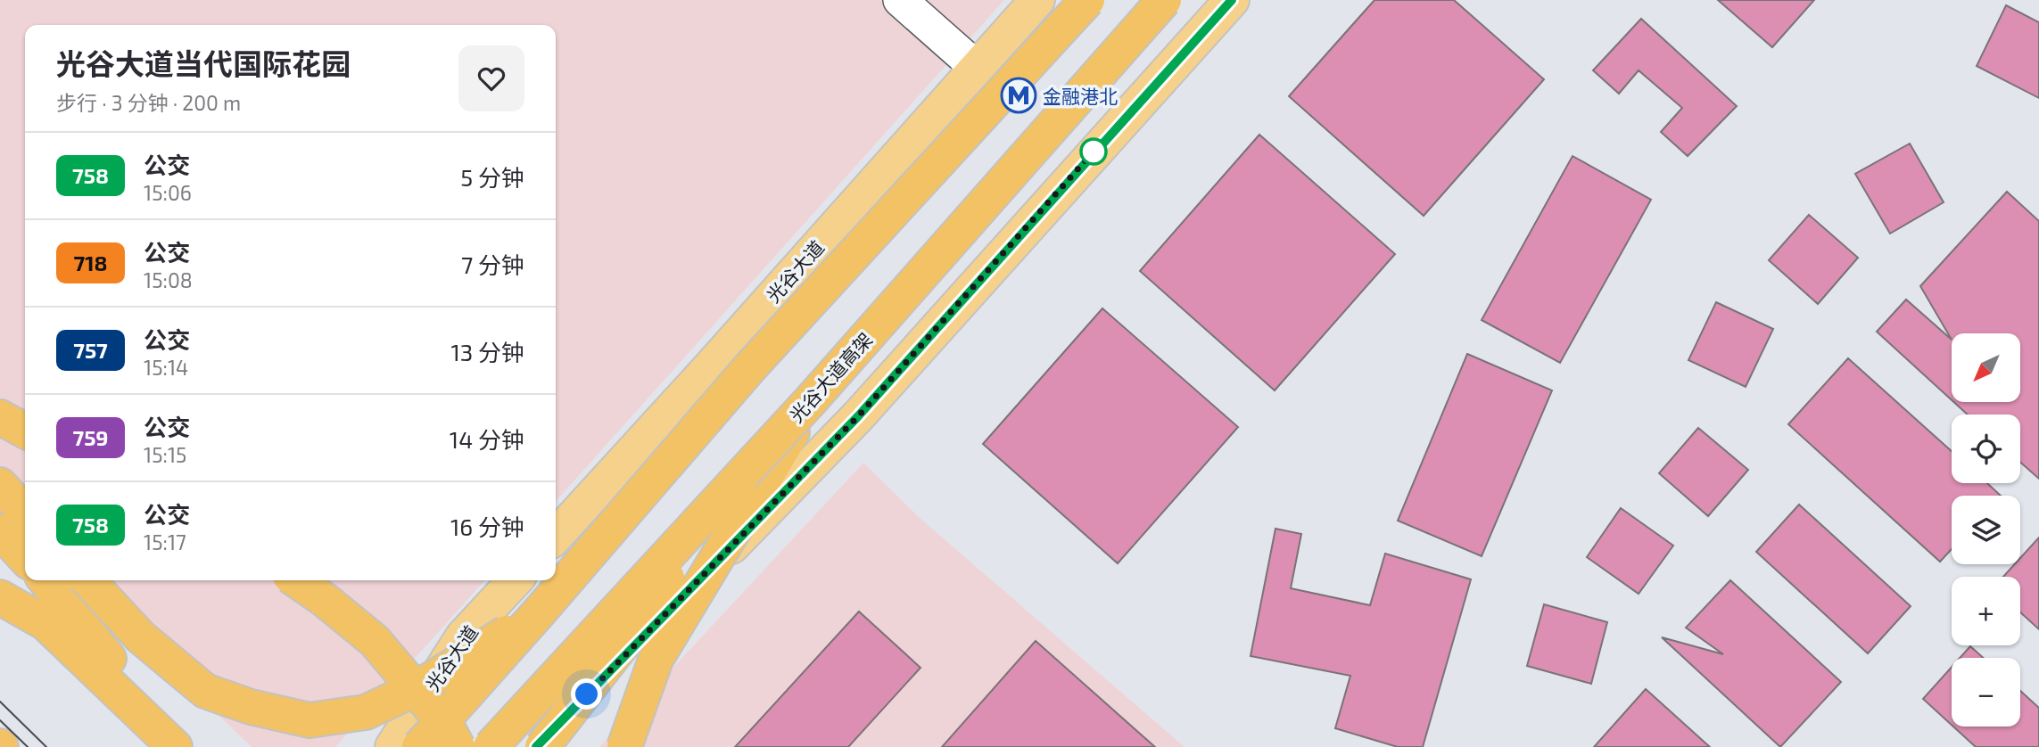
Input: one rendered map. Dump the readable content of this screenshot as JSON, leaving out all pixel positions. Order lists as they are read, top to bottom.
{
  "streets": {
    "highway": ["光谷大道高架"],
    "main road": ["光谷大道"]
  },
  "places": {
    "metro station": ["金融港北"]
  },
  "lines": ["bus line 758"],
  "north": "bottom left",
  "page": {
    "heading": ["光谷大道当代国际花园", "步行 · 3 分钟 · 200 m"],
    "list": [
      {
        "mark": "758",
        "name": "公交",
        "note": "15:06",
        "value": "5 分钟"
      },
      {
        "mark": "718",
        "name": "公交",
        "note": "15:08",
        "value": "7 分钟"
      },
      {
        "mark": "757",
        "name": "公交",
        "note": "15:14",
        "value": "13 分钟"
      },
      {
        "mark": "759",
        "name": "公交",
        "note": "15:15",
        "value": "14 分钟"
      },
      {
        "mark": "758",
        "name": "公交",
        "note": "15:17",
        "value": "16 分钟"
      }
    ],
    "map_buttons": ["+", "−"]
  }
}
